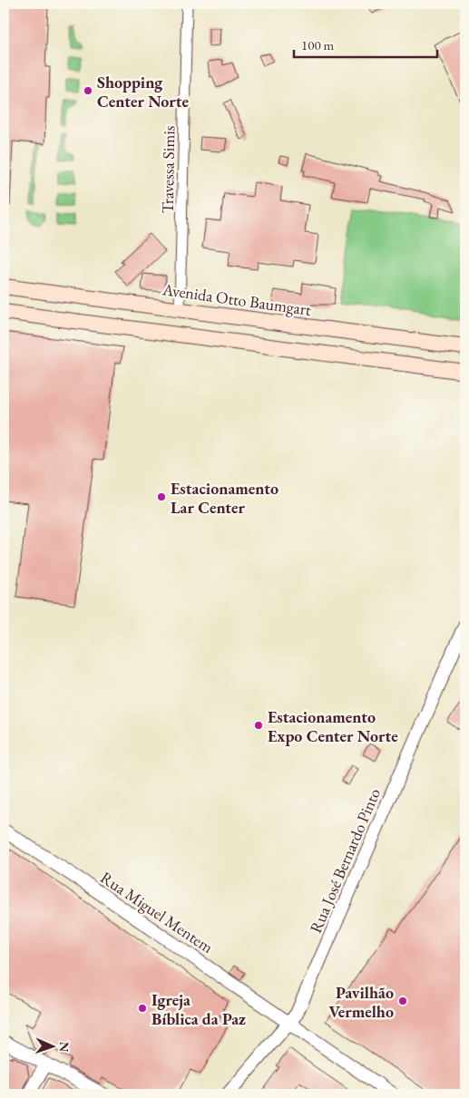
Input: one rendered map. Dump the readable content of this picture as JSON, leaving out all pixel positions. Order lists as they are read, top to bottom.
{
  "streets": {
    "main road": ["Avenida Otto Baumgart"],
    "street": ["Travessa Simis", "Rua José Bernardo Pinto", "Rua Miguel Mentem"]
  },
  "crossings": [
    ["Travessa Simis", "Avenida Otto Baumgart"],
    ["Rua José Bernardo Pinto", "Rua Miguel Mentem"]
  ],
  "places": [
    "Shopping Center Norte",
    "Estacionamento Lar Center",
    "Estacionamento Expo Center Norte",
    "Pavilhão Vermelho",
    "Igreja Bíblica da Paz"
  ],
  "scale_bar": "100 m",
  "north": "right"
}
